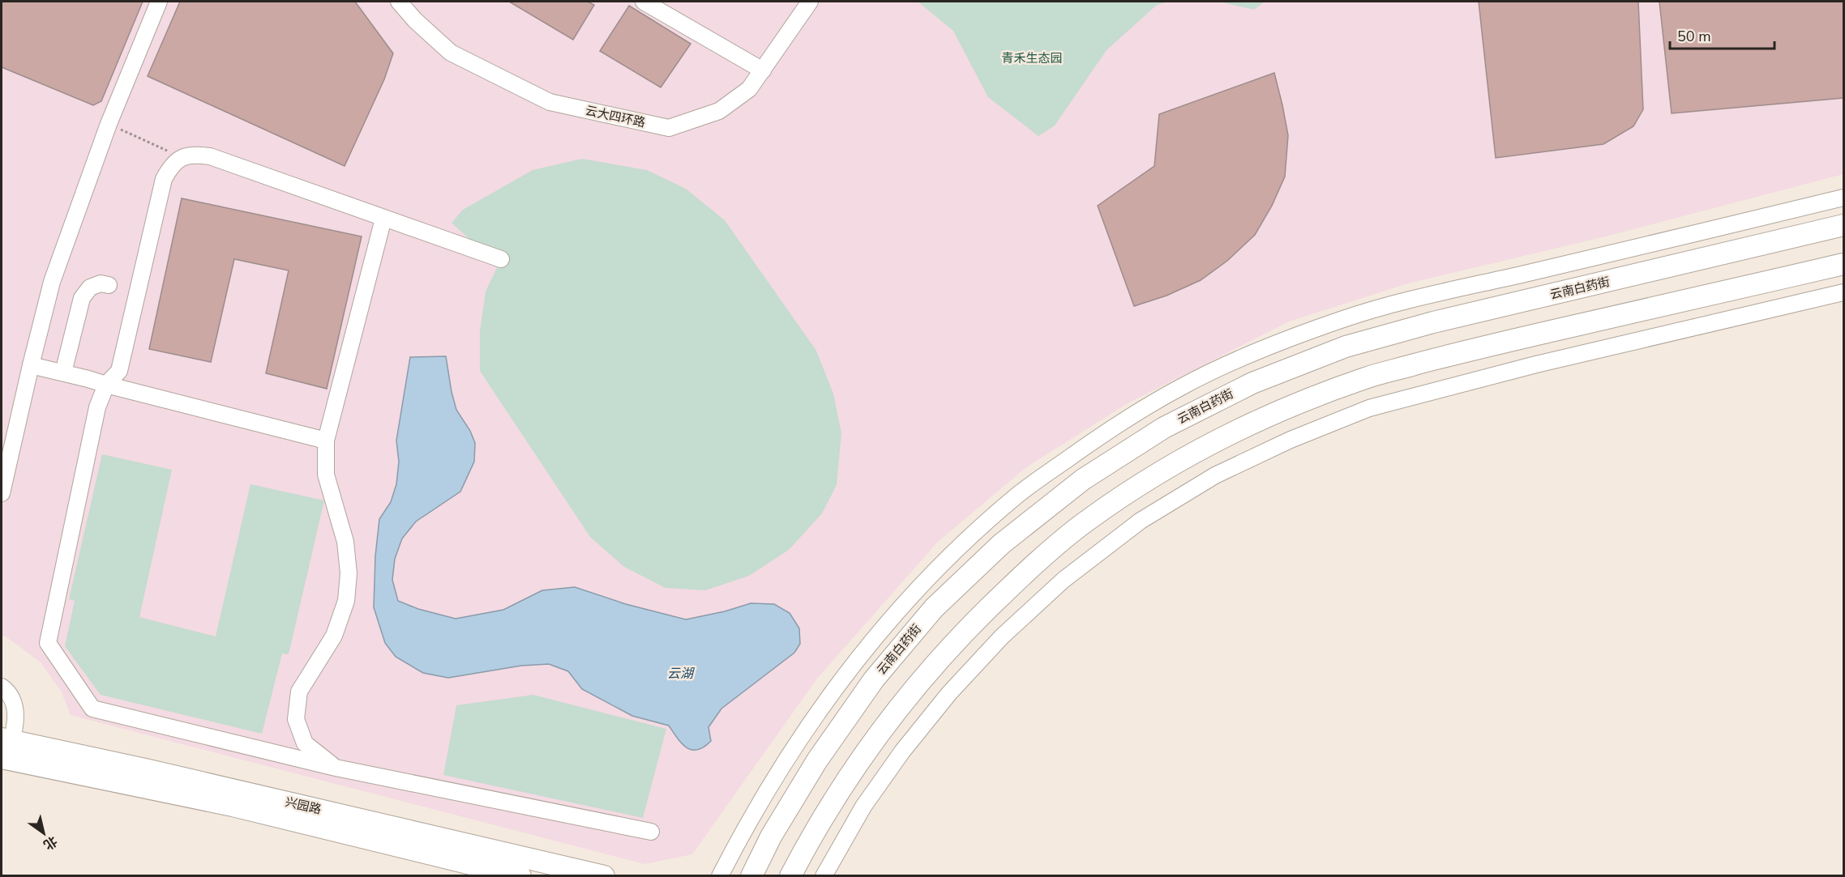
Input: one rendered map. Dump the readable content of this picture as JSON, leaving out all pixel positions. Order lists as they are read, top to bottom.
{
  "streets": {
    "main road": ["云南白药街", "兴园路"],
    "street": ["云大四环路"]
  },
  "water": ["云湖"],
  "parks": ["青禾生态园"],
  "scale_bar": "50 m",
  "north": "bottom right"
}
